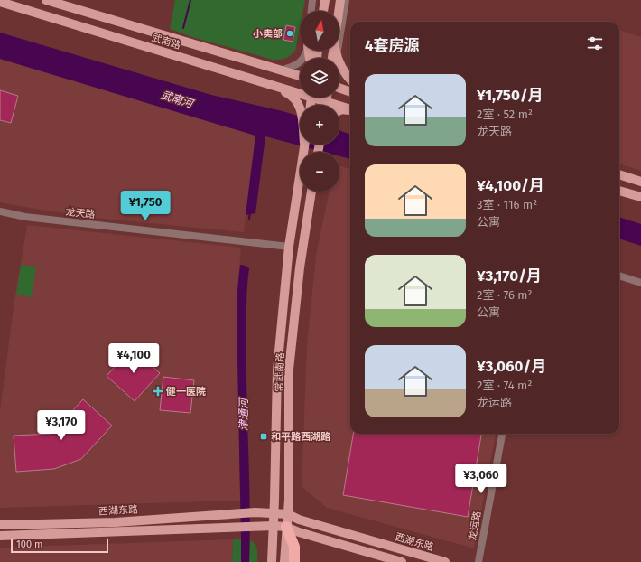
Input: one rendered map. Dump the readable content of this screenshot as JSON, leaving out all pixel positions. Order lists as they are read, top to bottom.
{
  "streets": {
    "main road": ["武南路", "常武南路", "西湖东路"],
    "street": ["龙天路", "龙运路"]
  },
  "crossings": [
    ["龙天路", "常武南路"],
    ["常武南路", "西湖东路"]
  ],
  "water": ["武南河", "津通河"],
  "places": {
    "other": ["小卖部"],
    "health": ["健一医院"],
    "transit": ["和平路西湖路"]
  },
  "scale_bar": "100 m",
  "north": "top",
  "page": {
    "map_buttons": ["+", "−"],
    "heading": "4套房源",
    "list": [
      {
        "name": "¥1,750/月",
        "note": "2室 · 52 m² · 龙天路"
      },
      {
        "name": "¥4,100/月",
        "note": "3室 · 116 m² · 公寓"
      },
      {
        "name": "¥3,170/月",
        "note": "2室 · 76 m² · 公寓"
      },
      {
        "name": "¥3,060/月",
        "note": "2室 · 74 m² · 龙运路"
      }
    ],
    "price": [
      "¥1,750",
      "¥4,100",
      "¥3,170",
      "¥3,060"
    ],
    "scale": "100 m"
  }
}
